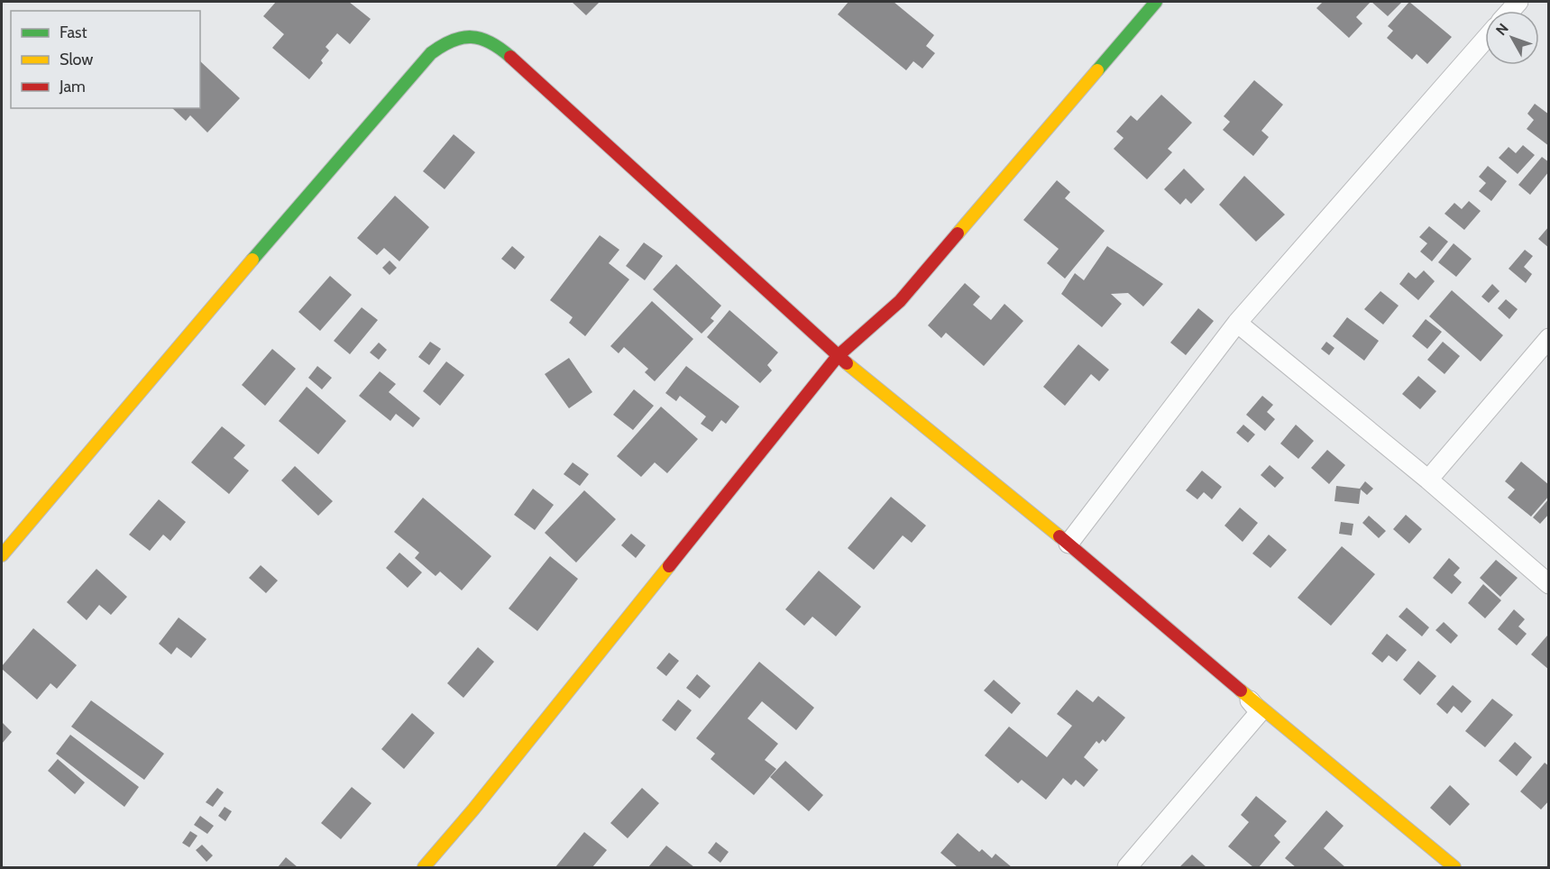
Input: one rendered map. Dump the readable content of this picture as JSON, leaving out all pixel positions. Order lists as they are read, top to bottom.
{
  "legend": ["Fast", "Slow", "Jam"],
  "north": "top left"
}
